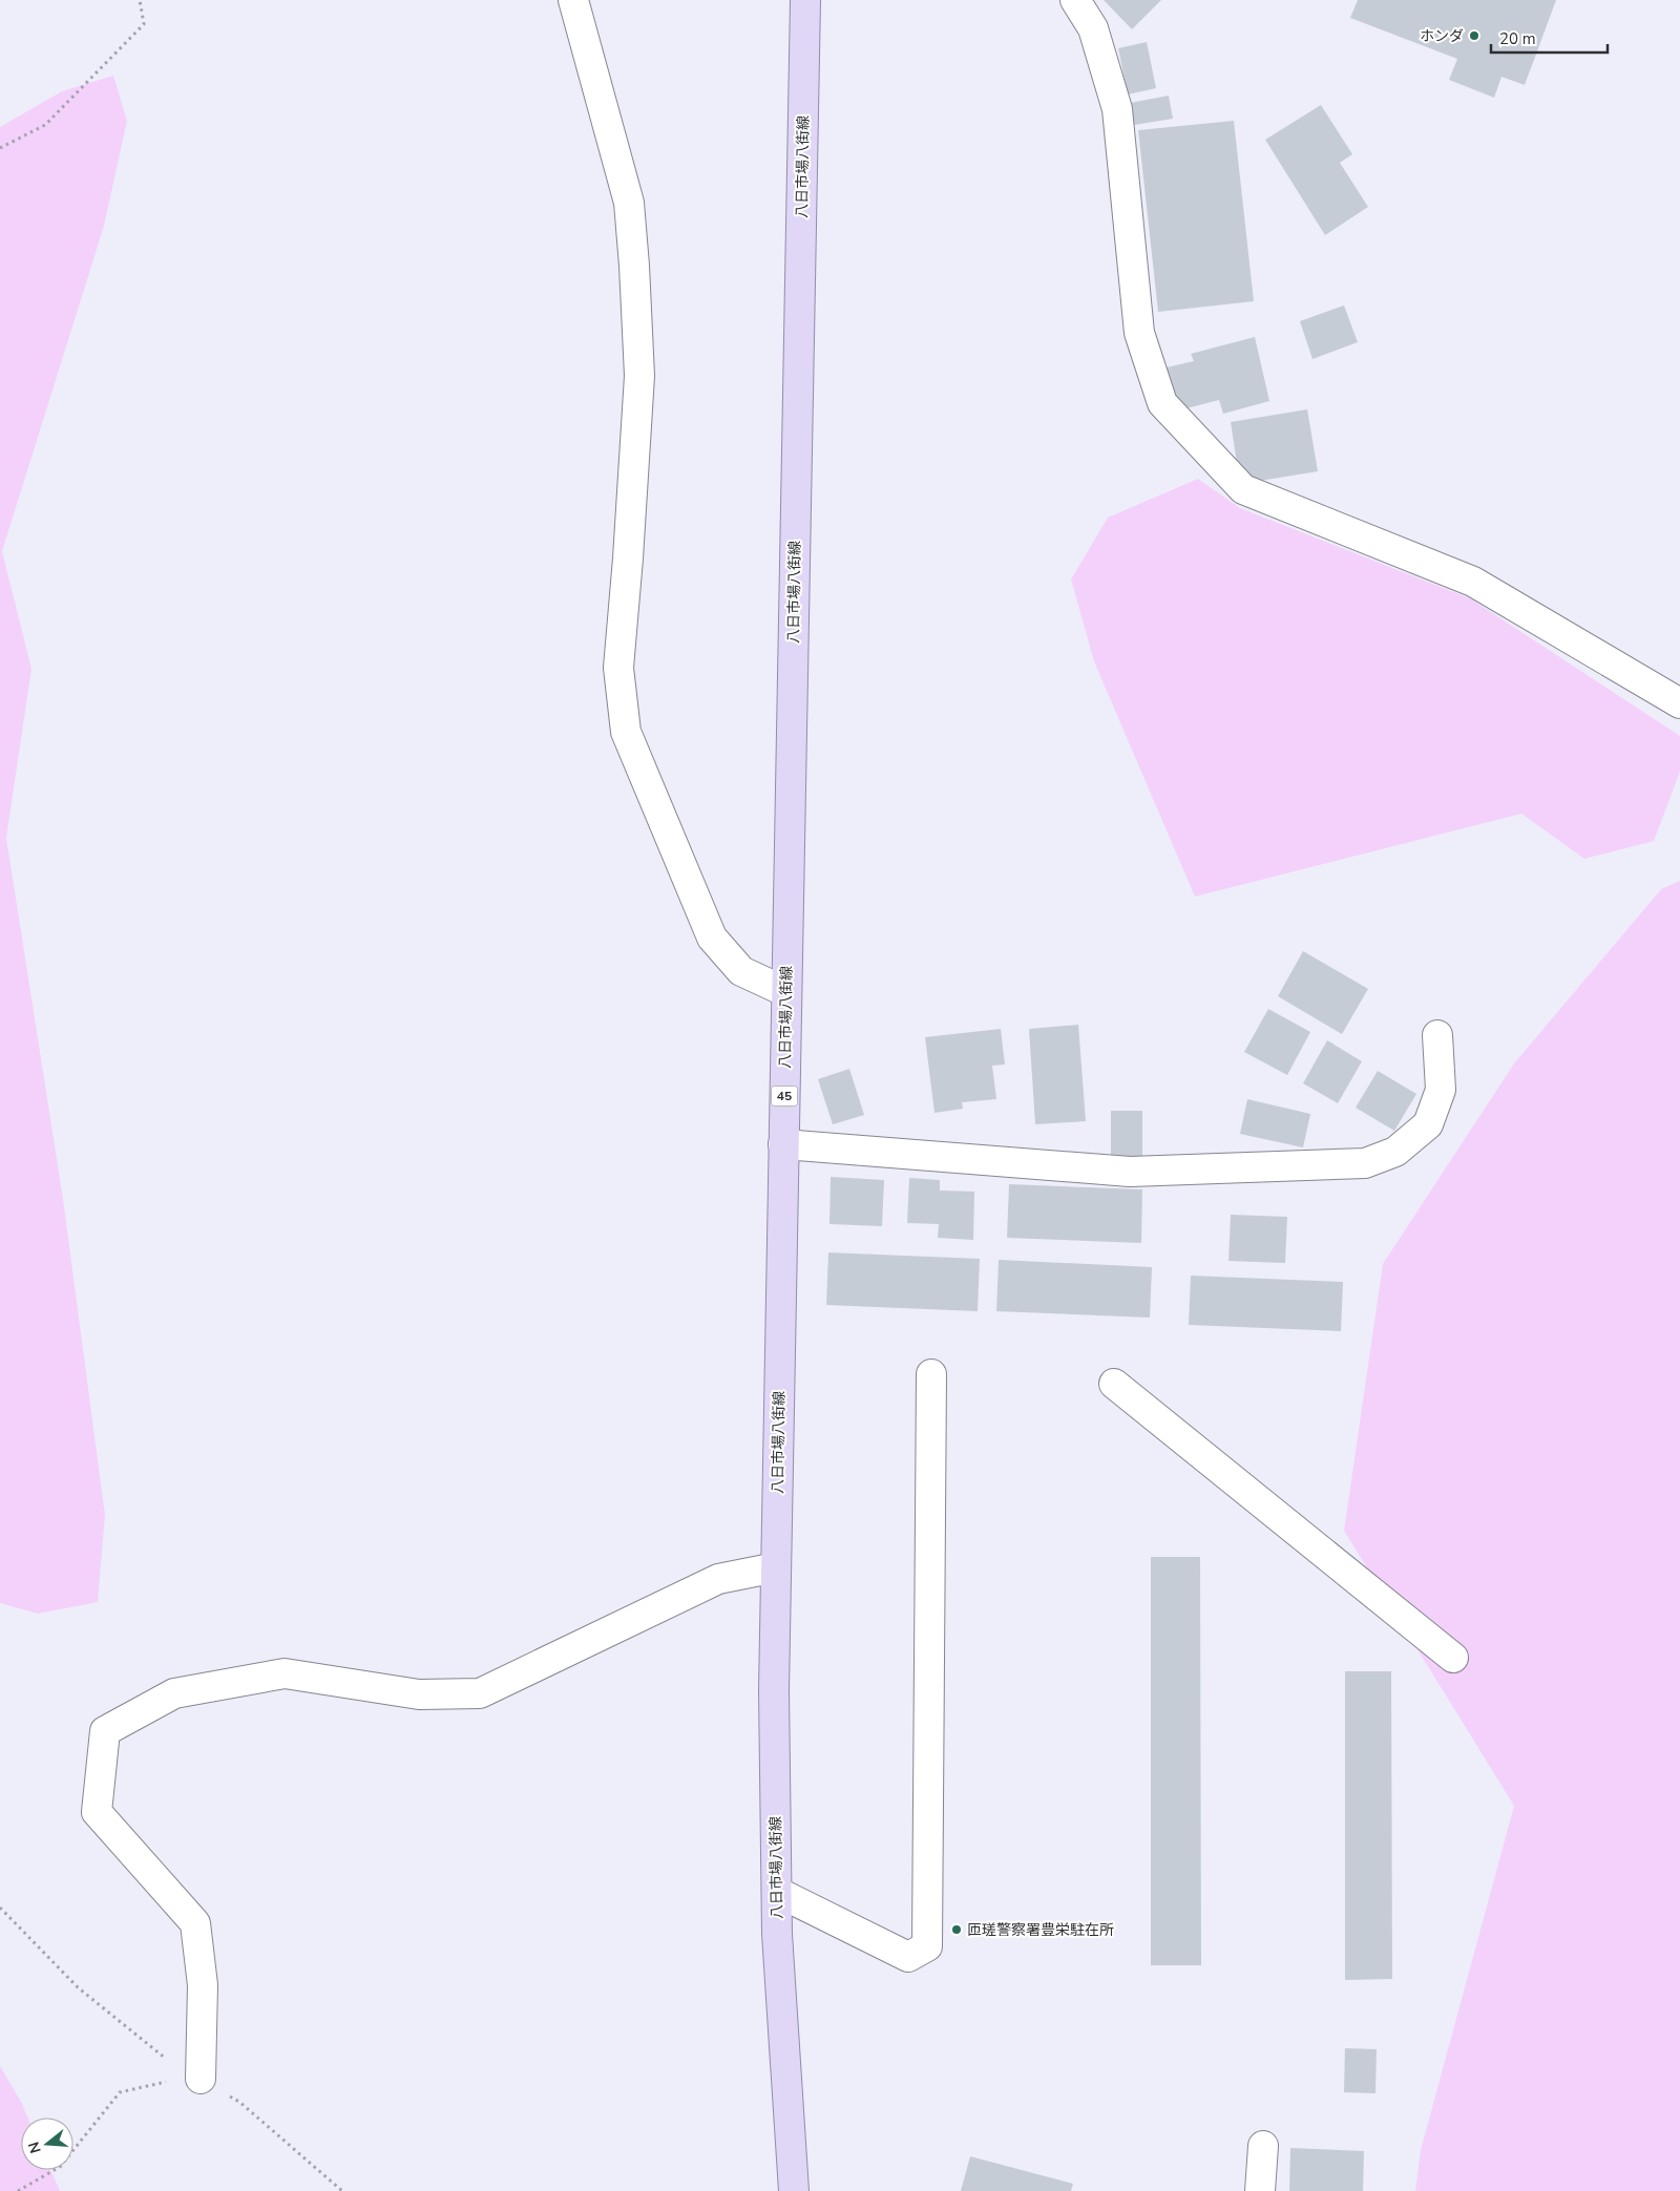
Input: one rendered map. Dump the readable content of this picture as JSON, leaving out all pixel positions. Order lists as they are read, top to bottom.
{
  "streets": {
    "main road": ["八日市場八街線", "45"]
  },
  "places": ["ホンダ", "匝瑳警察署豊栄駐在所"],
  "scale_bar": "20 m",
  "north": "left"
}
